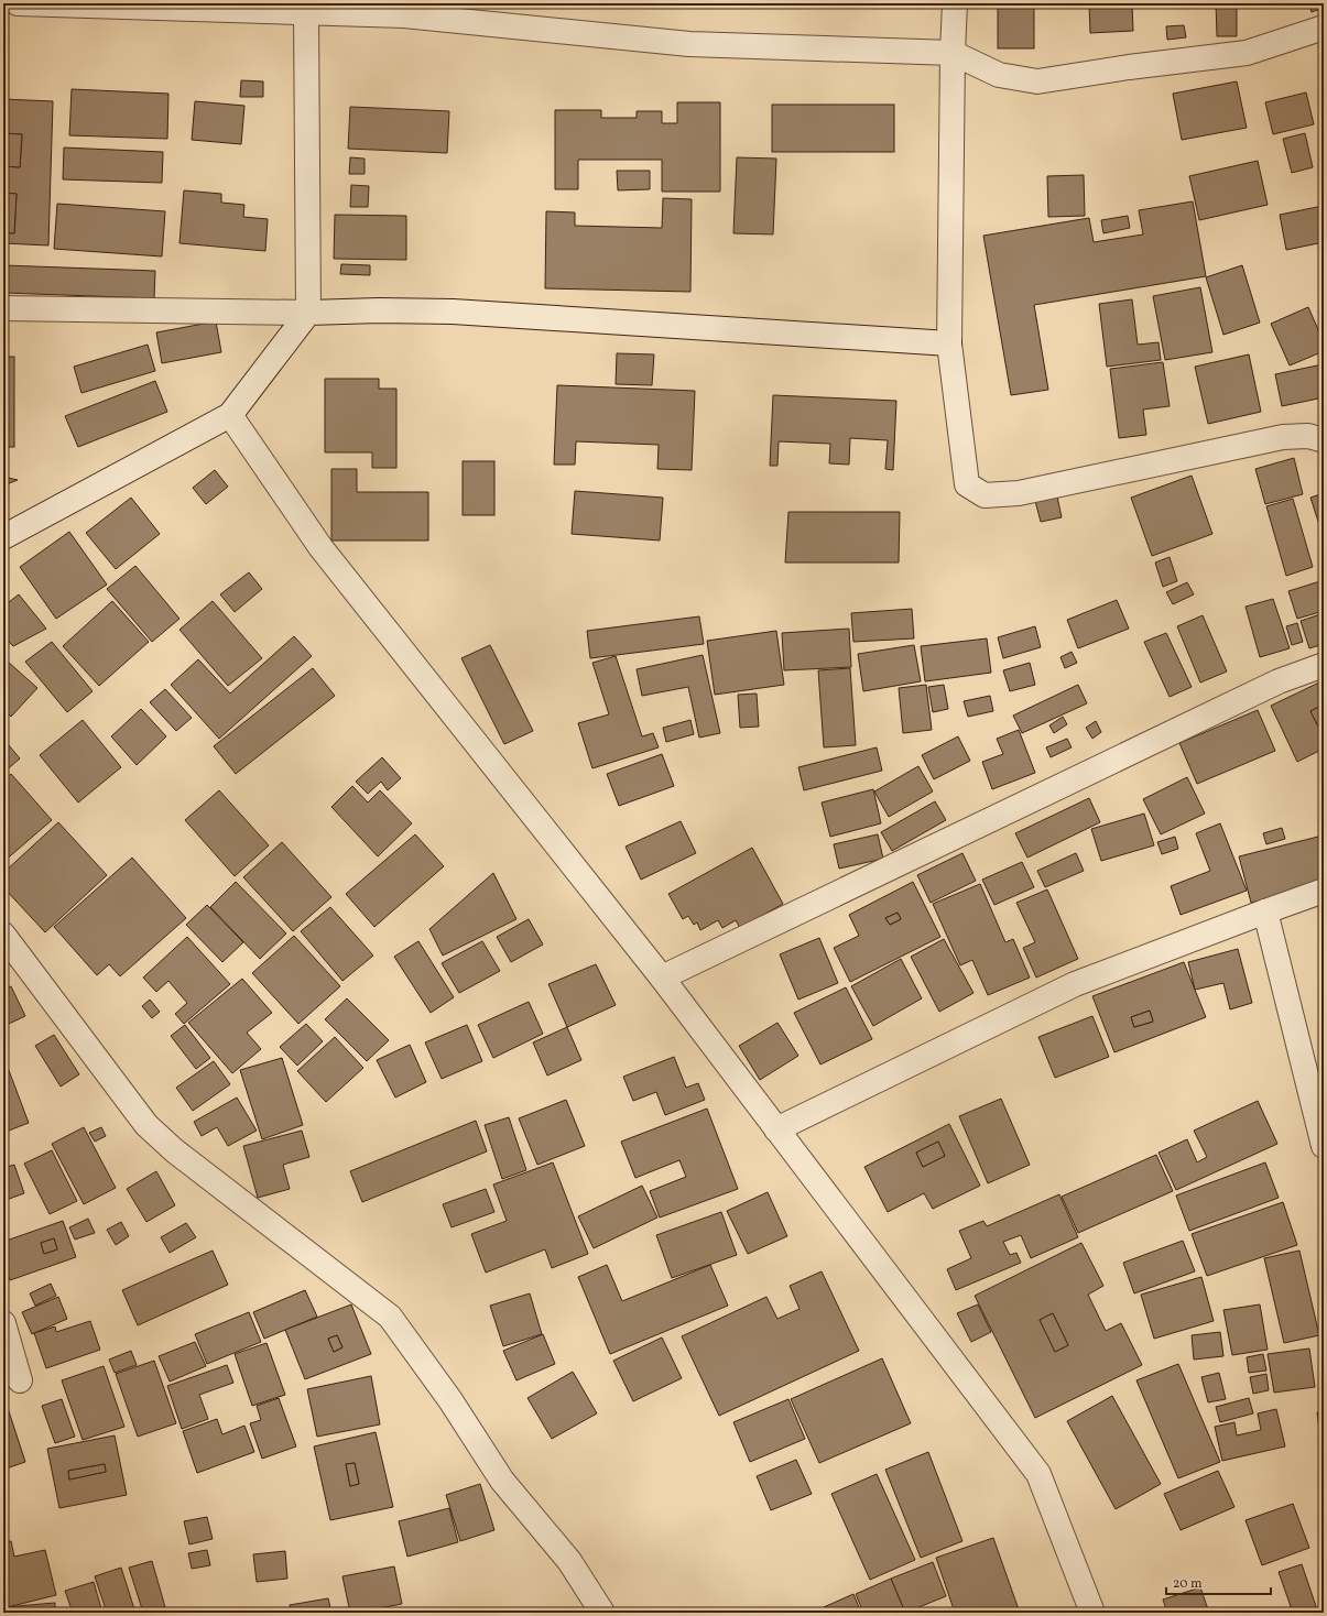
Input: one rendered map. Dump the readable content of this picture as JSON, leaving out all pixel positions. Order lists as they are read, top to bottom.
{
  "scale_bar": "20 m"
}
